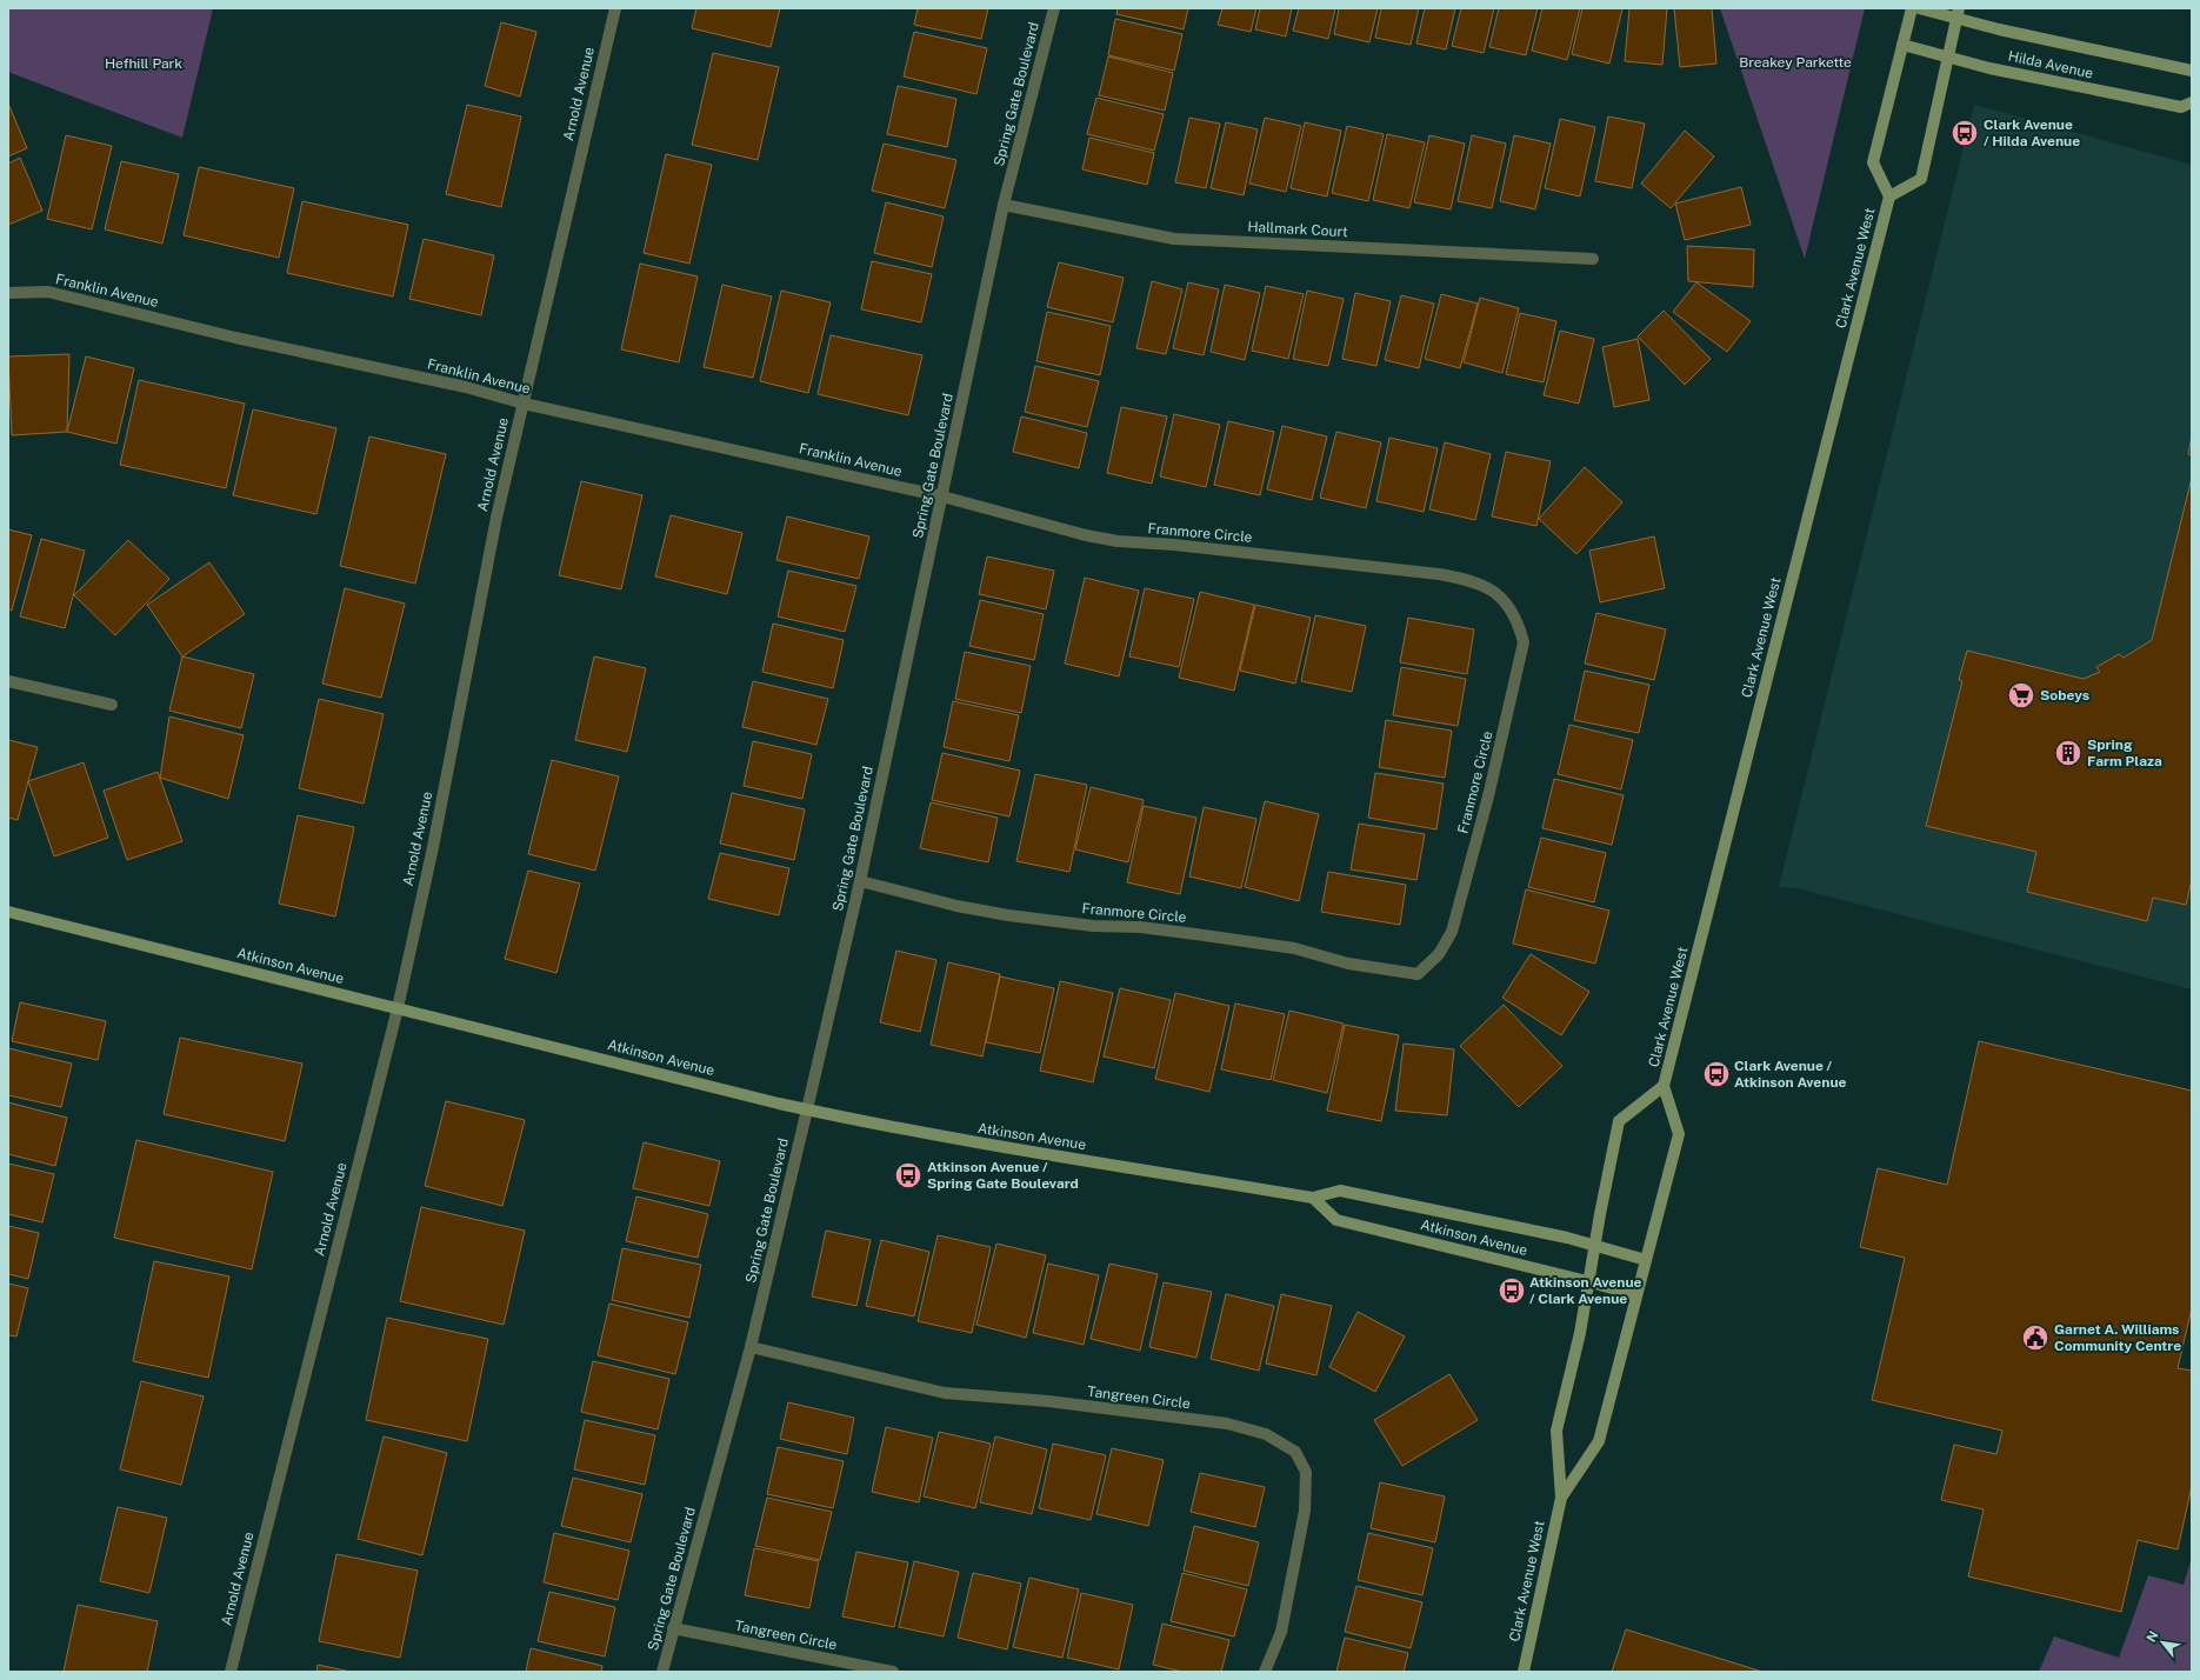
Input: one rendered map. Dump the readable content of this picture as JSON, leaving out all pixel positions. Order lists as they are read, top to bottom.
{
  "streets": {
    "street": [
      "Hilda Avenue",
      "Arnold Avenue",
      "Spring Gate Boulevard",
      "Hallmark Court",
      "Clark Avenue West",
      "Franklin Avenue",
      "Franmore Circle",
      "Atkinson Avenue",
      "Tangreen Circle"
    ]
  },
  "crossings": [
    ["Hilda Avenue", "Clark Avenue West"],
    ["Arnold Avenue", "Franklin Avenue"],
    ["Arnold Avenue", "Atkinson Avenue"],
    ["Spring Gate Boulevard", "Hallmark Court"],
    ["Spring Gate Boulevard", "Franklin Avenue"],
    ["Spring Gate Boulevard", "Franmore Circle"],
    ["Spring Gate Boulevard", "Atkinson Avenue"],
    ["Spring Gate Boulevard", "Tangreen Circle"],
    ["Clark Avenue West", "Atkinson Avenue"],
    ["Franklin Avenue", "Franmore Circle"]
  ],
  "parks": ["Breakey Parkette", "Hefhill Park"],
  "places": {
    "bus stop": [
      "Clark Avenue / Hilda Avenue",
      "Clark Avenue / Atkinson Avenue",
      "Atkinson Avenue / Spring Gate Boulevard",
      "Atkinson Avenue / Clark Avenue"
    ],
    "supermarket": ["Sobeys"],
    "building": ["Spring Farm Plaza"],
    "public building": ["Garnet A. Williams Community Centre"]
  },
  "north": "top left"
}
